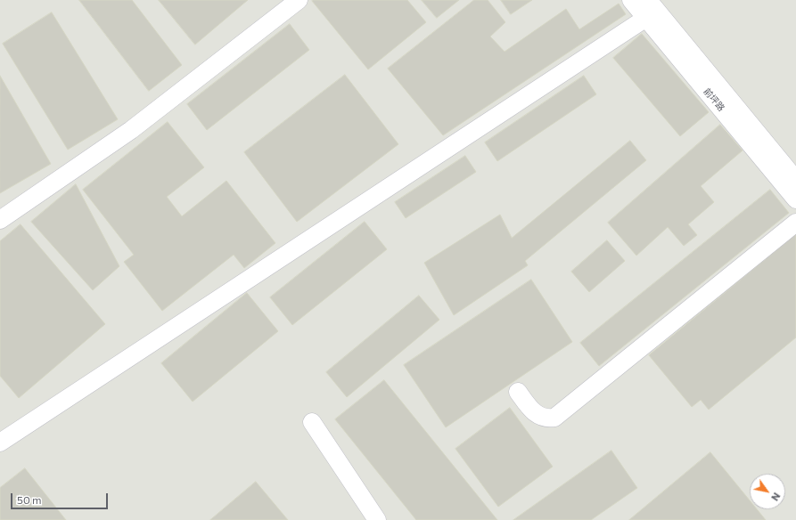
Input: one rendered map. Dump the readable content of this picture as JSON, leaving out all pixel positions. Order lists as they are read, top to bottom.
{
  "streets": {
    "street": ["前坪路"]
  },
  "scale_bar": "50 m",
  "north": "bottom right"
}
